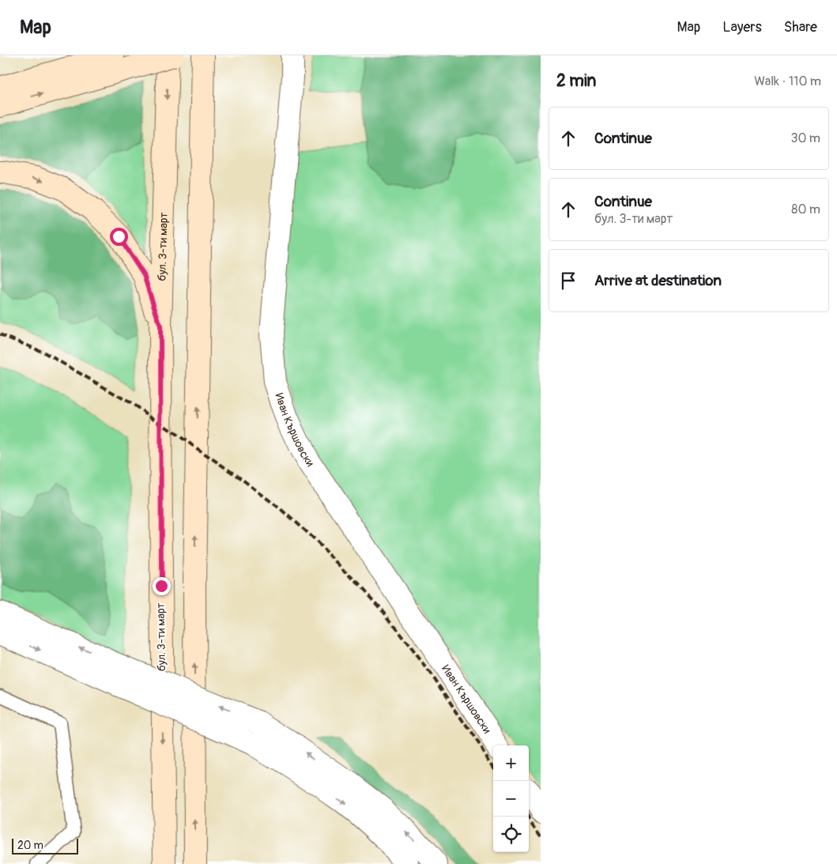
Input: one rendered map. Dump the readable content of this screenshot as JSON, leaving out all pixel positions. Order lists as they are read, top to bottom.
{
  "streets": {
    "main road": ["бул. 3-ти март"],
    "street": ["Иван Кършовски"]
  },
  "scale_bar": "20 m",
  "page": {
    "header": "Map",
    "nav": ["Map", "Layers", "Share"],
    "heading": ["2 min", "Walk · 110 m"],
    "list": [
      ["Continue", "30 m"],
      ["Continue", "бул. 3-ти март", "80 m"],
      "Arrive at destination"
    ],
    "map_buttons": ["+", "−"],
    "scale": "20 m"
  }
}
